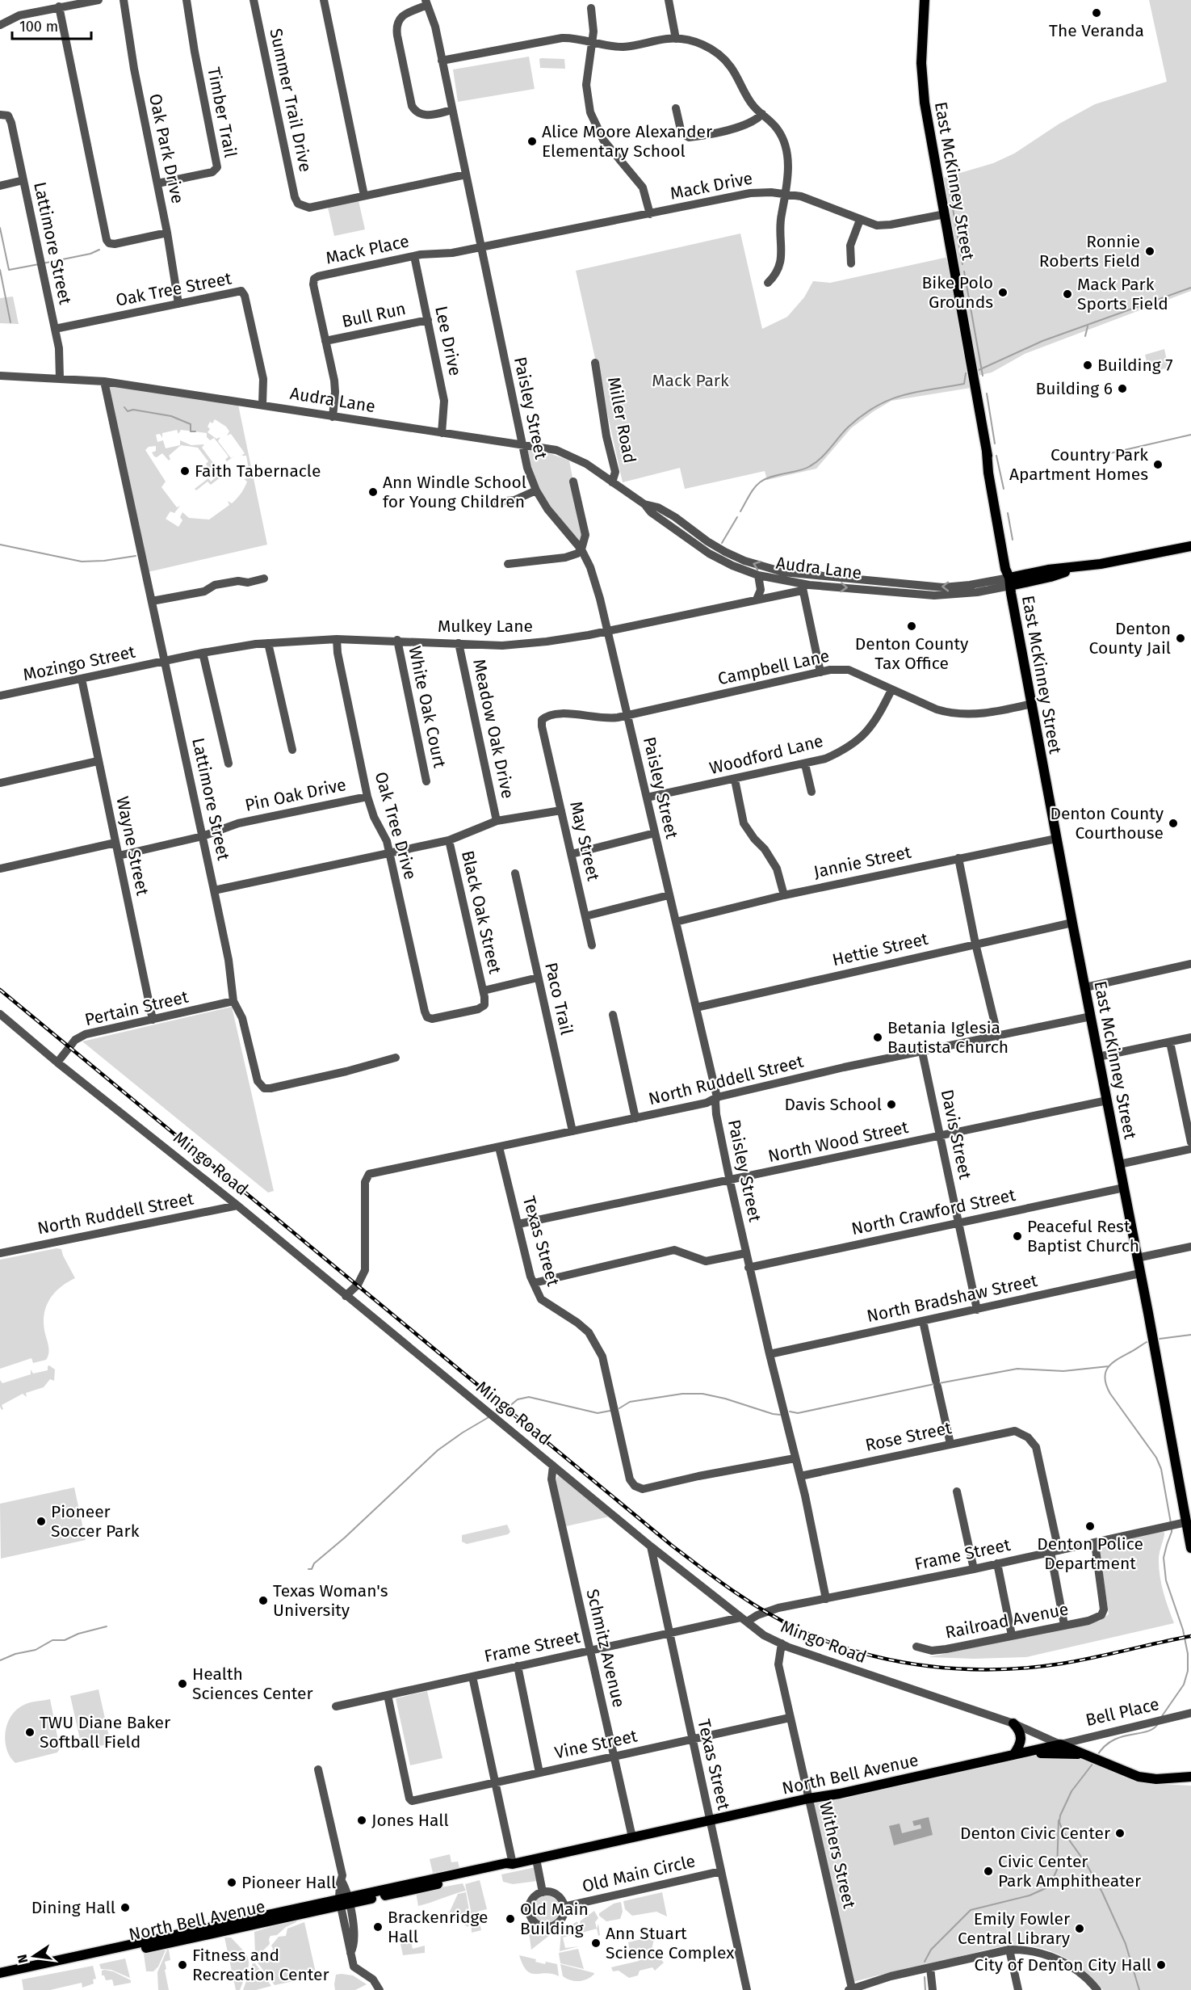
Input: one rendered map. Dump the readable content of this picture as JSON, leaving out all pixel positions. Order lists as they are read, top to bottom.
{
  "streets": {
    "main road": ["East McKinney Street", "North Bell Avenue"],
    "street": [
      "Summer Trail Drive",
      "Timber Trail",
      "Oak Park Drive",
      "Mack Drive",
      "Lattimore Street",
      "Mack Place",
      "Oak Tree Street",
      "Bull Run",
      "Lee Drive",
      "Audra Lane",
      "Paisley Street",
      "Miller Road",
      "Mulkey Lane",
      "Mozingo Street",
      "Campbell Lane",
      "White Oak Court",
      "Meadow Oak Drive",
      "Woodford Lane",
      "Pin Oak Drive",
      "Oak Tree Drive",
      "May Street",
      "Wayne Street",
      "Jannie Street",
      "Black Oak Street",
      "Hettie Street",
      "Paco Trail",
      "Pertain Street",
      "North Ruddell Street",
      "Davis Street",
      "North Wood Street",
      "Mingo Road",
      "North Crawford Street",
      "Texas Street",
      "North Bradshaw Street",
      "Rose Street",
      "Frame Street",
      "Railroad Avenue",
      "Schmitz Avenue",
      "Bell Place",
      "Vine Street",
      "Withers Street",
      "Old Main Circle"
    ]
  },
  "crossings": [
    ["Timber Trail", "Oak Park Drive"],
    ["Oak Park Drive", "Oak Tree Street"],
    ["East McKinney Street", "Mack Drive"],
    ["East McKinney Street", "Audra Lane"],
    ["East McKinney Street", "Campbell Lane"],
    ["East McKinney Street", "Jannie Street"],
    ["East McKinney Street", "Hettie Street"],
    ["East McKinney Street", "North Ruddell Street"],
    ["East McKinney Street", "North Wood Street"],
    ["East McKinney Street", "North Crawford Street"],
    ["East McKinney Street", "North Bradshaw Street"],
    ["East McKinney Street", "Frame Street"],
    ["Mack Drive", "Mack Place"],
    ["Mack Drive", "Paisley Street"],
    ["Lattimore Street", "Oak Tree Street"],
    ["Lattimore Street", "Audra Lane"],
    ["Lattimore Street", "Mulkey Lane"],
    ["Lattimore Street", "Mozingo Street"],
    ["Lattimore Street", "Pin Oak Drive"],
    ["Lattimore Street", "Pertain Street"],
    ["Mack Place", "Bull Run"],
    ["Mack Place", "Lee Drive"],
    ["Mack Place", "Audra Lane"],
    ["Mack Place", "Paisley Street"],
    ["Oak Tree Street", "Audra Lane"],
    ["Bull Run", "Lee Drive"],
    ["Lee Drive", "Audra Lane"],
    ["Audra Lane", "Paisley Street"],
    ["Audra Lane", "Miller Road"],
    ["Audra Lane", "Mulkey Lane"],
    ["Paisley Street", "Mulkey Lane"],
    ["Paisley Street", "Campbell Lane"],
    ["Paisley Street", "Woodford Lane"],
    ["Paisley Street", "Jannie Street"],
    ["Paisley Street", "Hettie Street"],
    ["Paisley Street", "North Ruddell Street"],
    ["Paisley Street", "North Wood Street"],
    ["Paisley Street", "North Crawford Street"],
    ["Paisley Street", "Texas Street"],
    ["Paisley Street", "North Bradshaw Street"],
    ["Paisley Street", "Rose Street"],
    ["Paisley Street", "Frame Street"],
    ["Mulkey Lane", "Mozingo Street"],
    ["Mulkey Lane", "White Oak Court"],
    ["Mulkey Lane", "Meadow Oak Drive"],
    ["Mulkey Lane", "Oak Tree Drive"],
    ["Mozingo Street", "Wayne Street"],
    ["Campbell Lane", "Woodford Lane"],
    ["Campbell Lane", "May Street"],
    ["Pin Oak Drive", "Oak Tree Drive"],
    ["Pin Oak Drive", "Wayne Street"],
    ["Oak Tree Drive", "Black Oak Street"],
    ["Wayne Street", "Pertain Street"],
    ["Paco Trail", "North Ruddell Street"],
    ["Pertain Street", "Mingo Road"],
    ["North Ruddell Street", "Davis Street"],
    ["North Ruddell Street", "Mingo Road"],
    ["North Ruddell Street", "Texas Street"],
    ["Davis Street", "North Wood Street"],
    ["Davis Street", "North Crawford Street"],
    ["Davis Street", "North Bradshaw Street"],
    ["North Wood Street", "Texas Street"],
    ["Mingo Road", "Texas Street"],
    ["Mingo Road", "Frame Street"],
    ["Mingo Road", "Schmitz Avenue"],
    ["Mingo Road", "Bell Place"],
    ["Mingo Road", "North Bell Avenue"],
    ["Mingo Road", "Withers Street"],
    ["Texas Street", "Frame Street"],
    ["Texas Street", "Vine Street"],
    ["Texas Street", "North Bell Avenue"],
    ["Texas Street", "Old Main Circle"],
    ["Rose Street", "Frame Street"],
    ["Frame Street", "Railroad Avenue"],
    ["Frame Street", "Schmitz Avenue"],
    ["Frame Street", "Vine Street"],
    ["Schmitz Avenue", "Vine Street"],
    ["Schmitz Avenue", "North Bell Avenue"],
    ["Bell Place", "North Bell Avenue"],
    ["Vine Street", "Withers Street"],
    ["North Bell Avenue", "Withers Street"]
  ],
  "parks": ["Mack Park"],
  "places": [
    "The Veranda",
    "Alice Moore Alexander Elementary School",
    "Ronnie Roberts Field",
    "Bike Polo Grounds",
    "Mack Park Sports Field",
    "Building 7",
    "Building 6",
    "Country Park Apartment Homes",
    "Faith Tabernacle",
    "Ann Windle School for Young Children",
    "Denton County Tax Office",
    "Denton County Jail",
    "Denton County Courthouse",
    "Betania Iglesia Bautista Church",
    "Davis School",
    "Peaceful Rest Baptist Church",
    "Pioneer Soccer Park",
    "Denton Police Department",
    "Texas Woman's University",
    "Health Sciences Center",
    "TWU Diane Baker Softball Field",
    "Jones Hall",
    "Denton Civic Center",
    "Civic Center Park Amphitheater",
    "Pioneer Hall",
    "Dining Hall",
    "Old Main Building",
    "Brackenridge Hall",
    "Emily Fowler Central Library",
    "Ann Stuart Science Complex",
    "Fitness and Recreation Center",
    "City of Denton City Hall"
  ],
  "scale_bar": "100 m",
  "north": "left"
}
